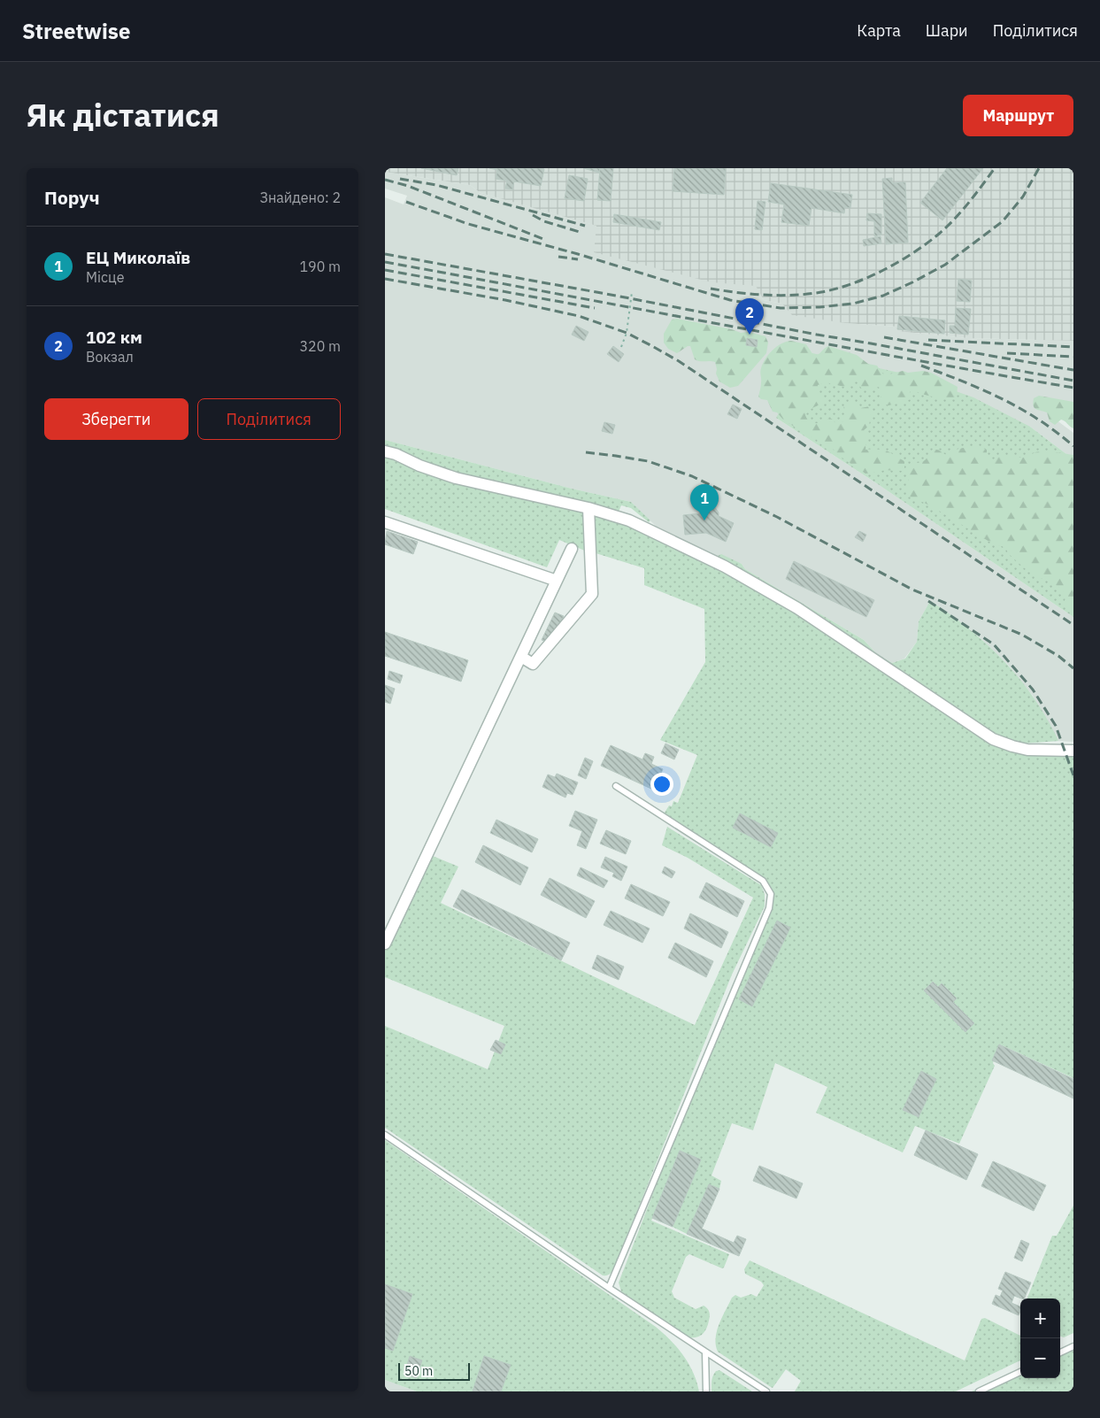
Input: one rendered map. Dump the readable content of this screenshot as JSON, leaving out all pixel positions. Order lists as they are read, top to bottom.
{
  "scale_bar": "50 m",
  "page": {
    "header": "Streetwise",
    "nav": ["Карта", "Шари", "Поділитися"],
    "title": "Як дістатися",
    "buttons": [
      "Маршрут",
      ["Зберегти", "Поділитися"]
    ],
    "heading": ["Поруч", "Знайдено: 2"],
    "list": [
      {
        "mark": "1",
        "name": "ЕЦ Миколаїв",
        "note": "Місце",
        "value": "190 m"
      },
      {
        "mark": "2",
        "name": "102 км",
        "note": "Вокзал",
        "value": "320 m"
      }
    ],
    "pins": ["2", "1"],
    "map_buttons": ["+", "−"],
    "scale": "50 m"
  }
}
